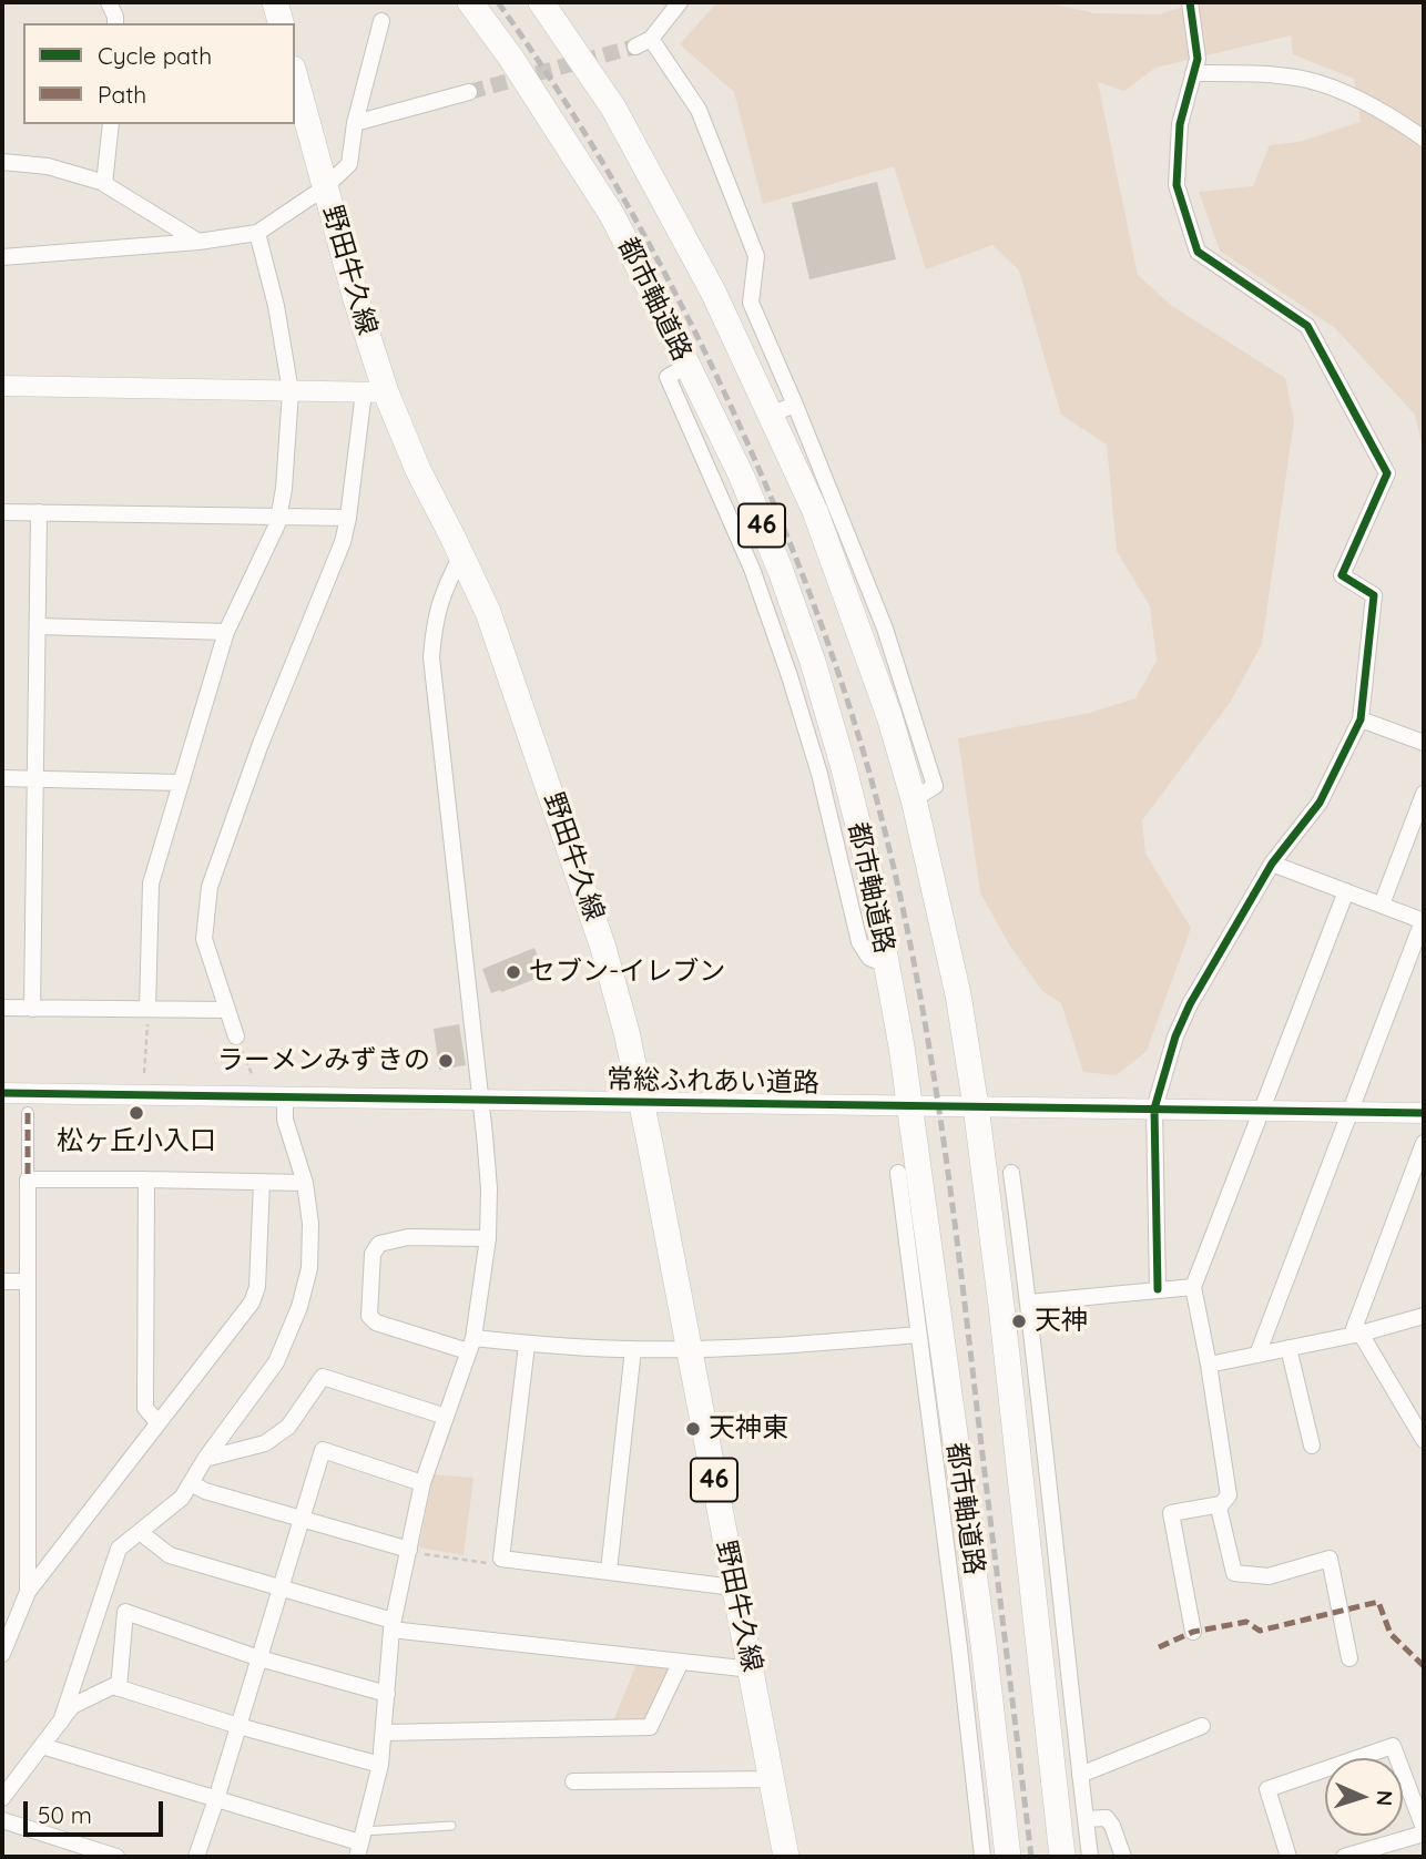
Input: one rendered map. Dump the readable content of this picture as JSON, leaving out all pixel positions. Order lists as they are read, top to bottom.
{
  "streets": {
    "main road": ["野田牛久線", "都市軸道路", "46"],
    "street": ["常総ふれあい道路"]
  },
  "crossings": [
    ["野田牛久線", "常総ふれあい道路"],
    ["都市軸道路", "常総ふれあい道路"]
  ],
  "places": [
    "セブン-イレブン",
    "ラーメンみずきの",
    "松ヶ丘小入口",
    "天神",
    "天神東"
  ],
  "legend": ["Cycle path", "Path"],
  "scale_bar": "50 m",
  "north": "right"
}
